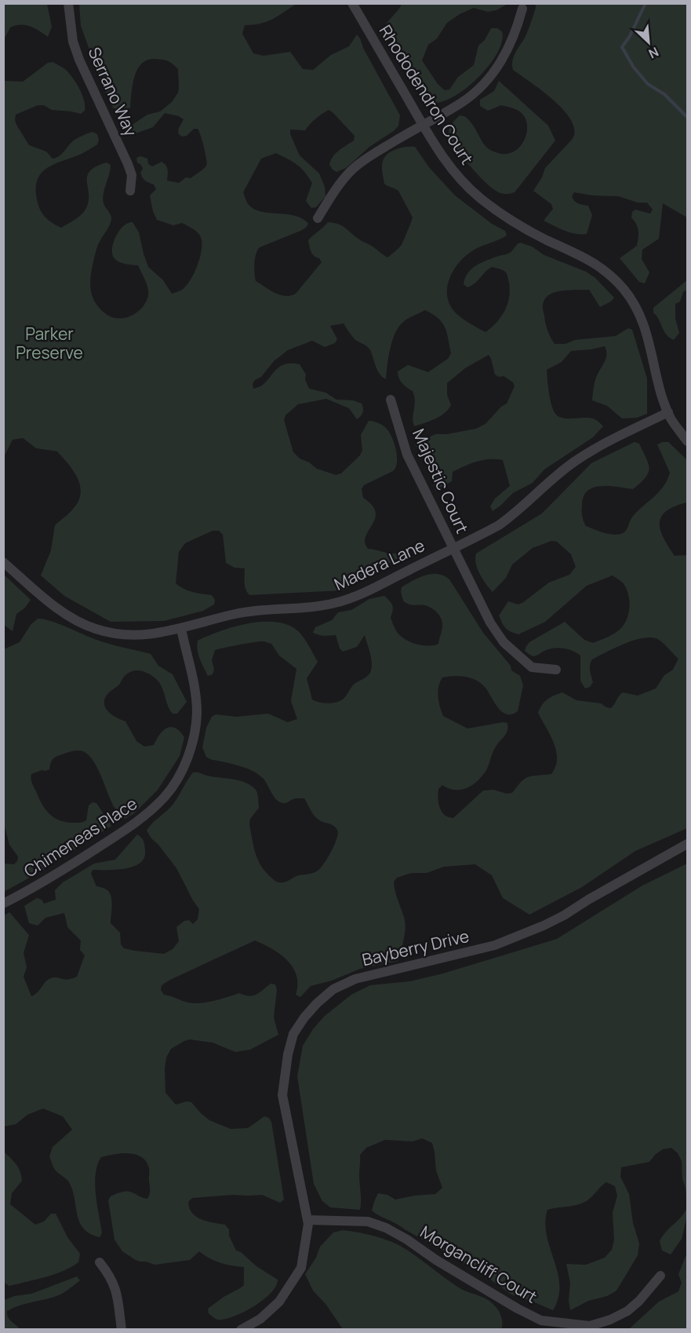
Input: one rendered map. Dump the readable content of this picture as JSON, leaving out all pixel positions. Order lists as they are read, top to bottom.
{
  "streets": {
    "street": [
      "Serrano Way",
      "Rhododendron Court",
      "Majestic Court",
      "Madera Lane",
      "Chimeneas Place",
      "Bayberry Drive",
      "Morgancliff Court"
    ]
  },
  "crossings": [
    ["Rhododendron Court", "Madera Lane"],
    ["Majestic Court", "Madera Lane"],
    ["Madera Lane", "Chimeneas Place"],
    ["Bayberry Drive", "Morgancliff Court"]
  ],
  "parks": ["Parker Preserve"],
  "north": "bottom right"
}
